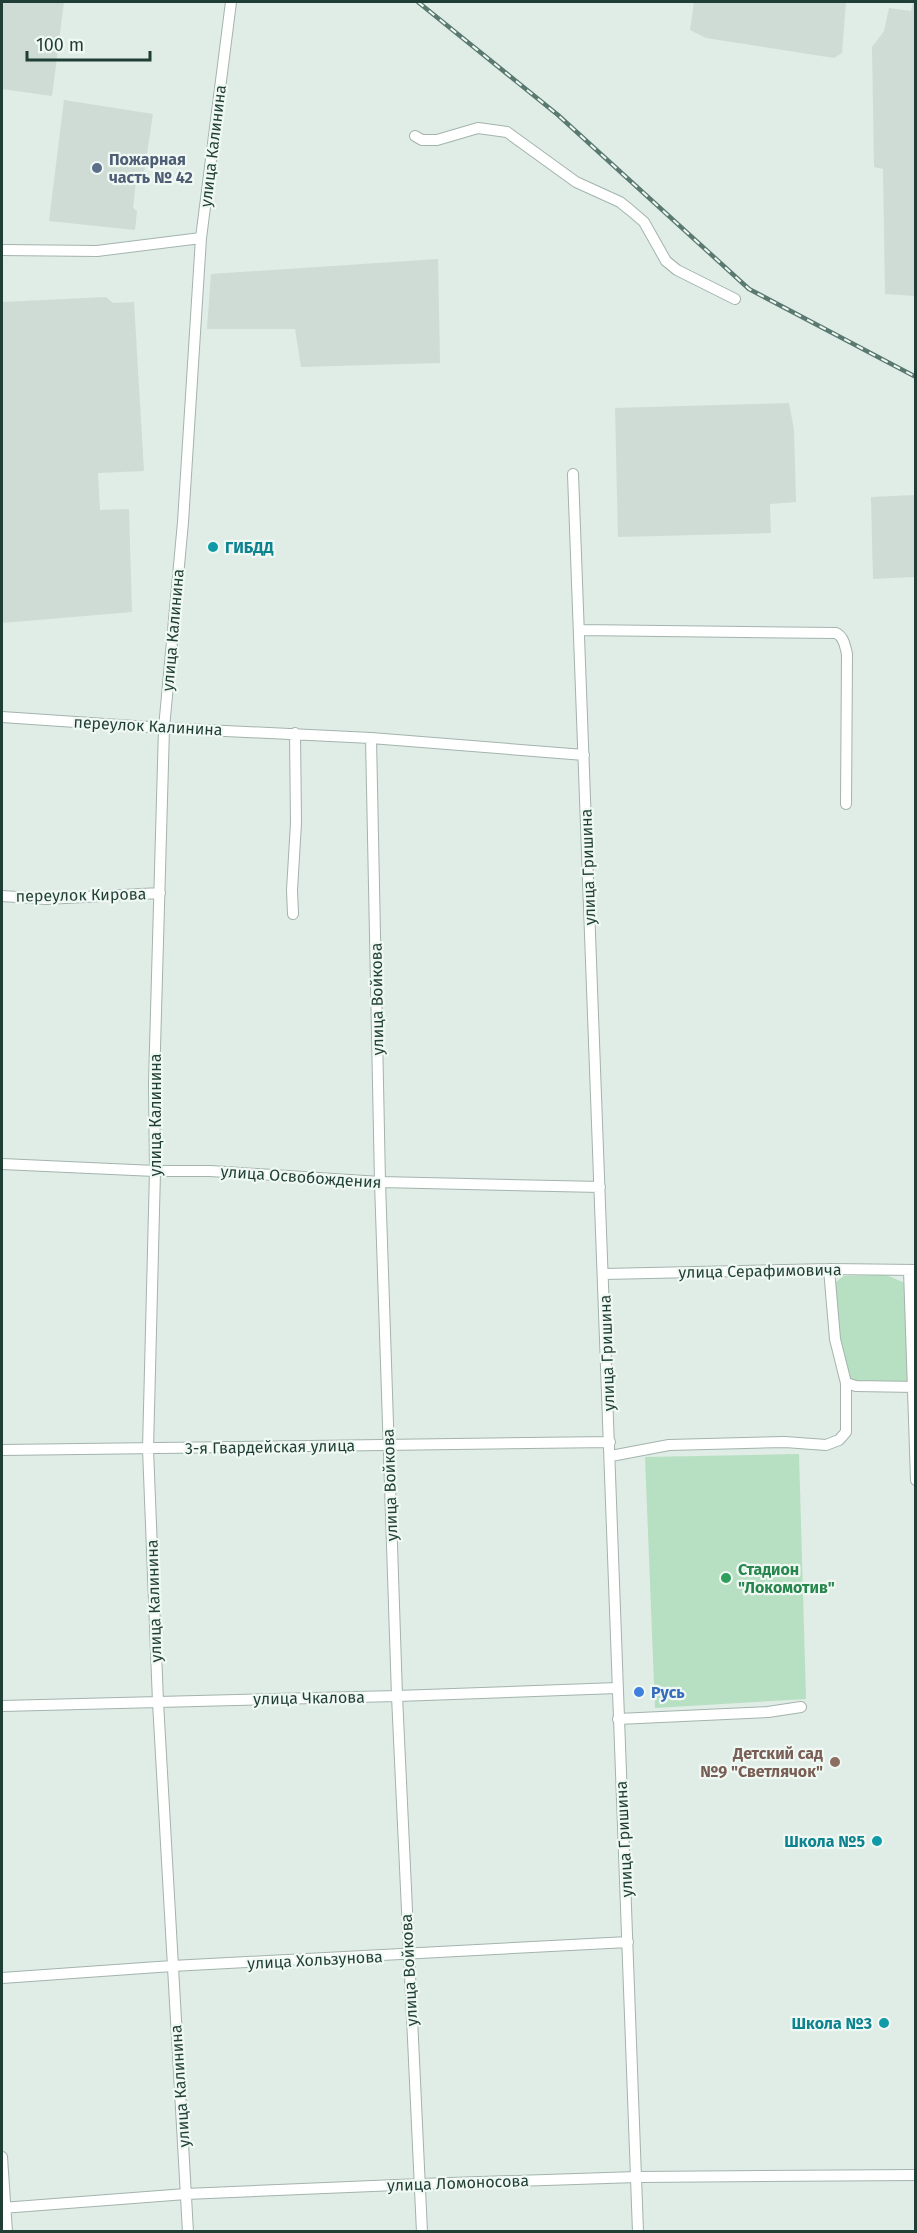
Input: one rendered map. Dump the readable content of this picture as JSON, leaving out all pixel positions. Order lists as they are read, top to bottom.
{
  "streets": {
    "street": [
      "улица Калинина",
      "переулок Калинина",
      "улица Гришина",
      "переулок Кирова",
      "улица Войкова",
      "улица Освобождения",
      "улица Серафимовича",
      "3-я Гвардейская улица",
      "улица Чкалова",
      "улица Хользунова",
      "улица Ломоносова"
    ]
  },
  "crossings": [
    ["улица Калинина", "переулок Калинина"],
    ["улица Калинина", "переулок Кирова"],
    ["улица Калинина", "улица Освобождения"],
    ["улица Калинина", "3-я Гвардейская улица"],
    ["улица Калинина", "улица Чкалова"],
    ["улица Калинина", "улица Хользунова"],
    ["улица Калинина", "улица Ломоносова"],
    ["переулок Калинина", "улица Гришина"],
    ["переулок Калинина", "улица Войкова"],
    ["улица Гришина", "улица Освобождения"],
    ["улица Гришина", "улица Серафимовича"],
    ["улица Гришина", "3-я Гвардейская улица"],
    ["улица Гришина", "улица Чкалова"],
    ["улица Гришина", "улица Хользунова"],
    ["улица Гришина", "улица Ломоносова"],
    ["улица Войкова", "улица Освобождения"],
    ["улица Войкова", "3-я Гвардейская улица"],
    ["улица Войкова", "улица Чкалова"],
    ["улица Войкова", "улица Хользунова"],
    ["улица Войкова", "улица Ломоносова"]
  ],
  "places": [
    "Пожарная часть № 42",
    "ГИБДД",
    "Стадион \"Локомотив\"",
    "Русь",
    "Детский сад №9 \"Светлячок\"",
    "Школа №5",
    "Школа №3"
  ],
  "scale_bar": "100 m"
}
